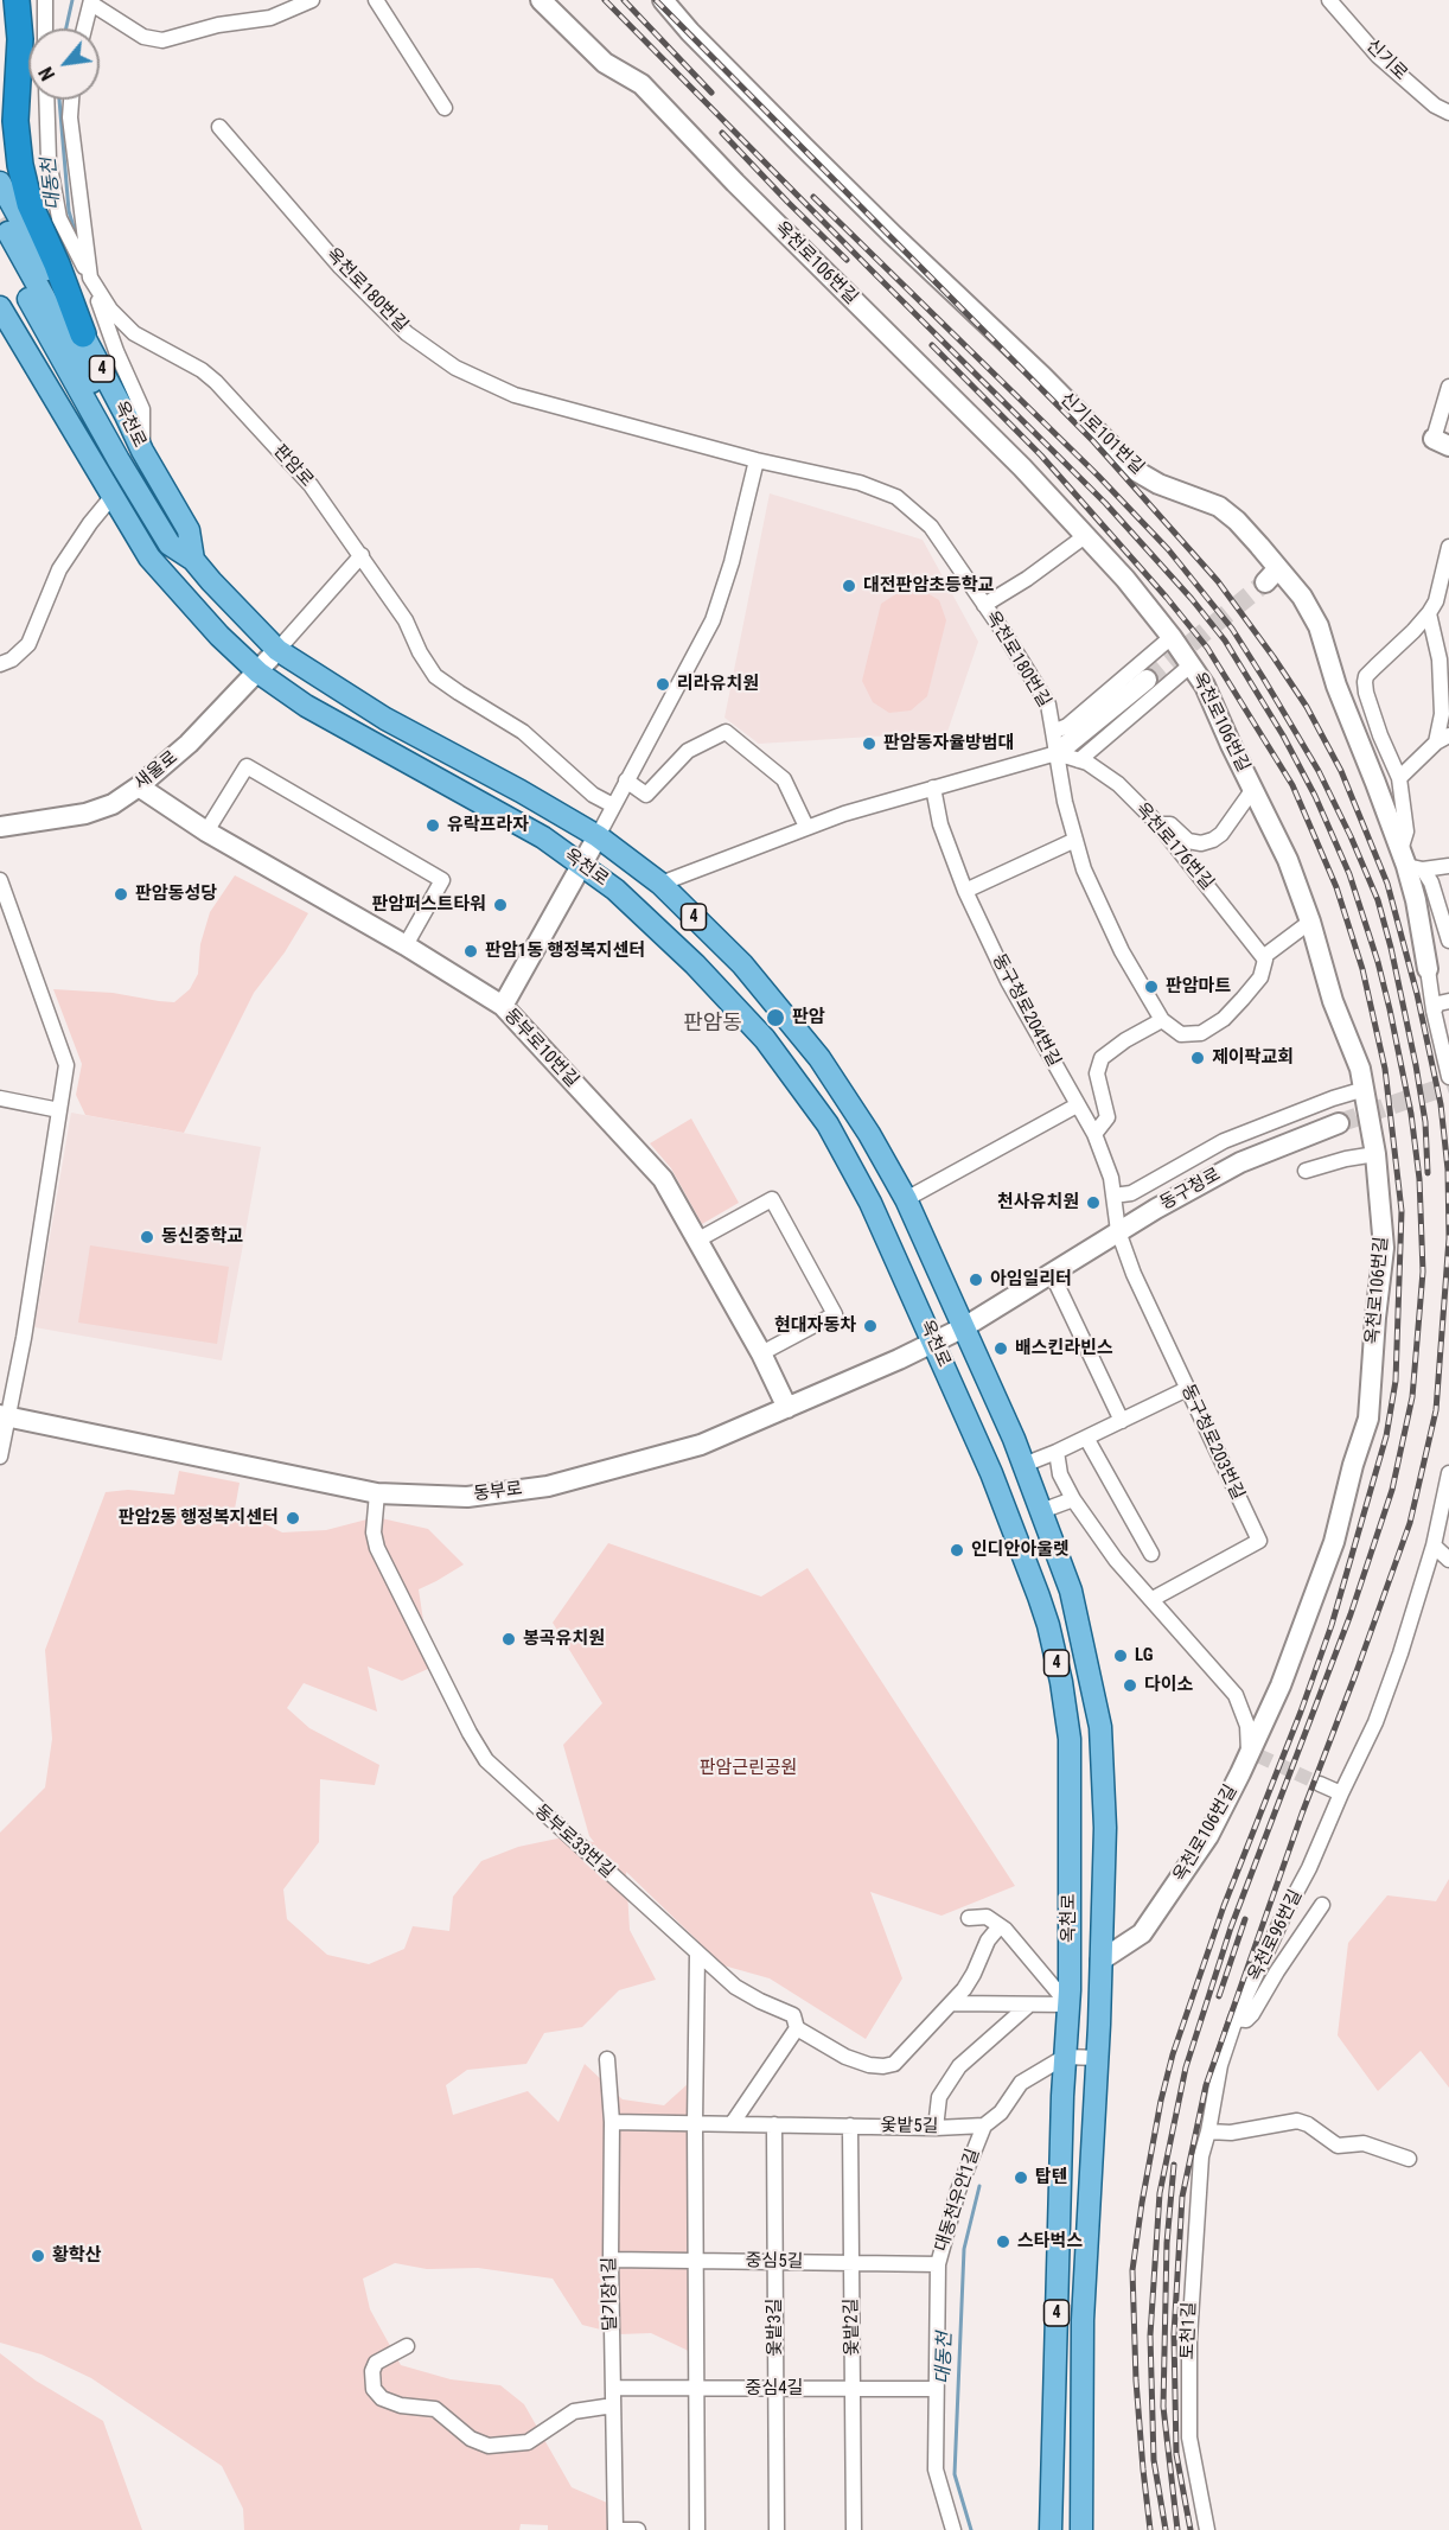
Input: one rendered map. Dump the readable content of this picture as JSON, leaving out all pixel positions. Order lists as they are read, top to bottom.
{
  "streets": {
    "main road": ["4", "옥천로"],
    "street": [
      "신기로",
      "옥천로106번길",
      "옥천로180번길",
      "신기로101번길",
      "판암로",
      "새울로",
      "옥천로176번길",
      "동구청로204번길",
      "동부로10번길",
      "동구청로",
      "동구청로203번길",
      "동부로",
      "동부로33번길",
      "옥천로96번길",
      "옻밭5길",
      "대동천우안1길",
      "중심5길",
      "달기장1길",
      "옻밭3길",
      "옻밭2길",
      "토천1길",
      "중심4길"
    ]
  },
  "crossings": [
    ["옥천로106번길", "옥천로"],
    ["옥천로180번길", "옥천로176번길"],
    ["옥천로", "새울로"],
    ["옥천로", "동구청로"],
    ["옥천로", "동부로"],
    ["새울로", "동부로10번길"],
    ["동구청로204번길", "동구청로"],
    ["동구청로204번길", "동구청로203번길"],
    ["동부로10번길", "동부로"],
    ["동구청로", "동구청로203번길"],
    ["동구청로", "동부로"],
    ["동부로", "동부로33번길"],
    ["옥천로96번길", "토천1길"],
    ["옻밭5길", "대동천우안1길"],
    ["옻밭5길", "달기장1길"],
    ["옻밭5길", "옻밭3길"],
    ["옻밭5길", "옻밭2길"],
    ["대동천우안1길", "중심5길"],
    ["대동천우안1길", "중심4길"],
    ["중심5길", "달기장1길"],
    ["중심5길", "옻밭3길"],
    ["중심5길", "옻밭2길"],
    ["달기장1길", "중심4길"],
    ["옻밭3길", "중심4길"],
    ["옻밭2길", "중심4길"]
  ],
  "districts": ["판암동"],
  "water": ["대동천"],
  "parks": ["판암근린공원"],
  "places": [
    "대전판암초등학교",
    "리라유치원",
    "판암동자율방범대",
    "유락프라자",
    "판암동성당",
    "판암퍼스트타워",
    "판암1동 행정복지센터",
    "판암마트",
    "판암",
    "제이팍교회",
    "천사유치원",
    "동신중학교",
    "아임일리터",
    "현대자동차",
    "배스킨라빈스",
    "판암2동 행정복지센터",
    "인디안아울렛",
    "봉곡유치원",
    "LG",
    "다이소",
    "탑텐",
    "스타벅스",
    "황학산"
  ],
  "north": "bottom left"
}
